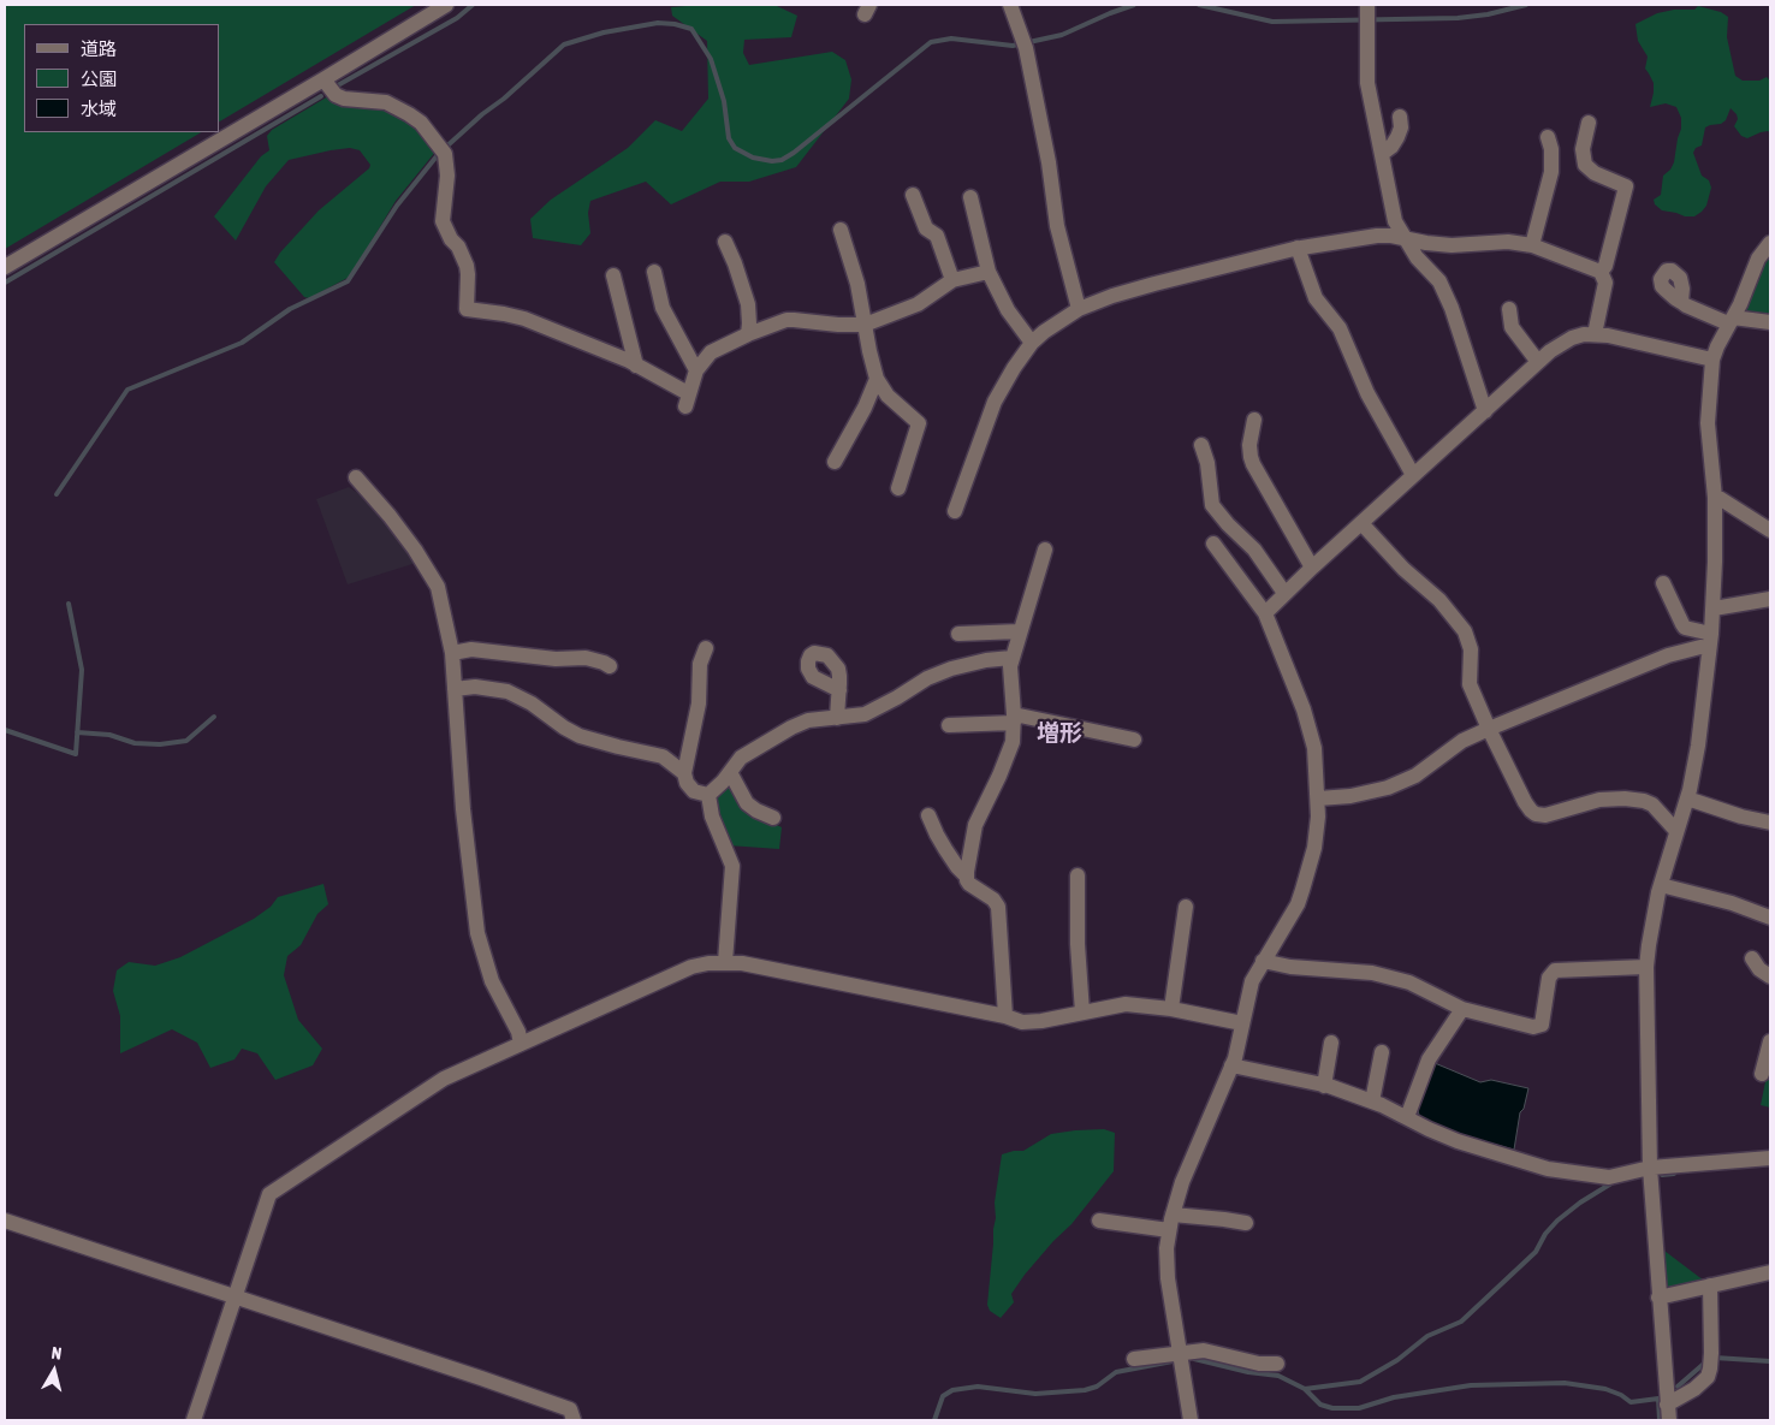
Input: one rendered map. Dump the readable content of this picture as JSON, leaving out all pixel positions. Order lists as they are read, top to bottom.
{
  "districts": ["増形"],
  "legend": ["道路", "公園", "水域"],
  "north": "top"
}
